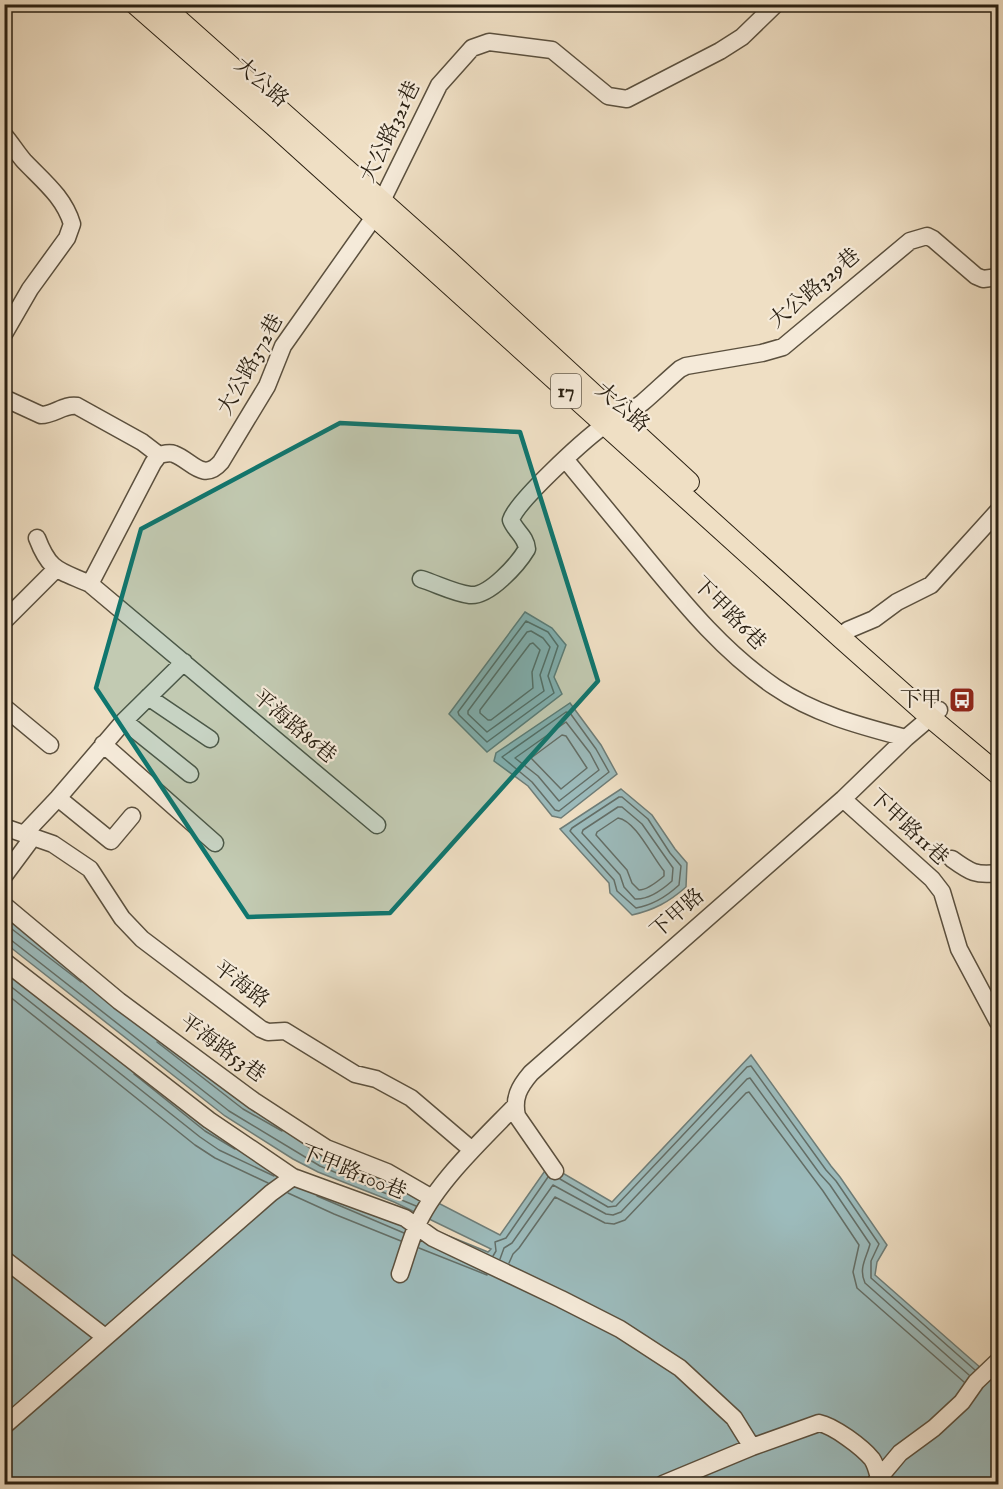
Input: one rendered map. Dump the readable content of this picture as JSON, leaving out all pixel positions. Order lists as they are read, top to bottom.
{
  "streets": {
    "main road": ["大公路", "17"],
    "street": [
      "大公路321巷",
      "大公路329巷",
      "大公路372巷",
      "下甲路6巷",
      "平海路86巷",
      "下甲路11巷",
      "下甲路",
      "平海路",
      "平海路53巷",
      "下甲路100巷"
    ]
  },
  "crossings": [
    ["大公路", "大公路321巷"],
    ["大公路", "大公路329巷"],
    ["大公路", "大公路372巷"],
    ["大公路", "下甲路"],
    ["大公路321巷", "大公路372巷"],
    ["大公路329巷", "下甲路6巷"],
    ["下甲路6巷", "下甲路"],
    ["下甲路11巷", "下甲路"]
  ],
  "places": {
    "bus stop": ["下甲"]
  }
}
